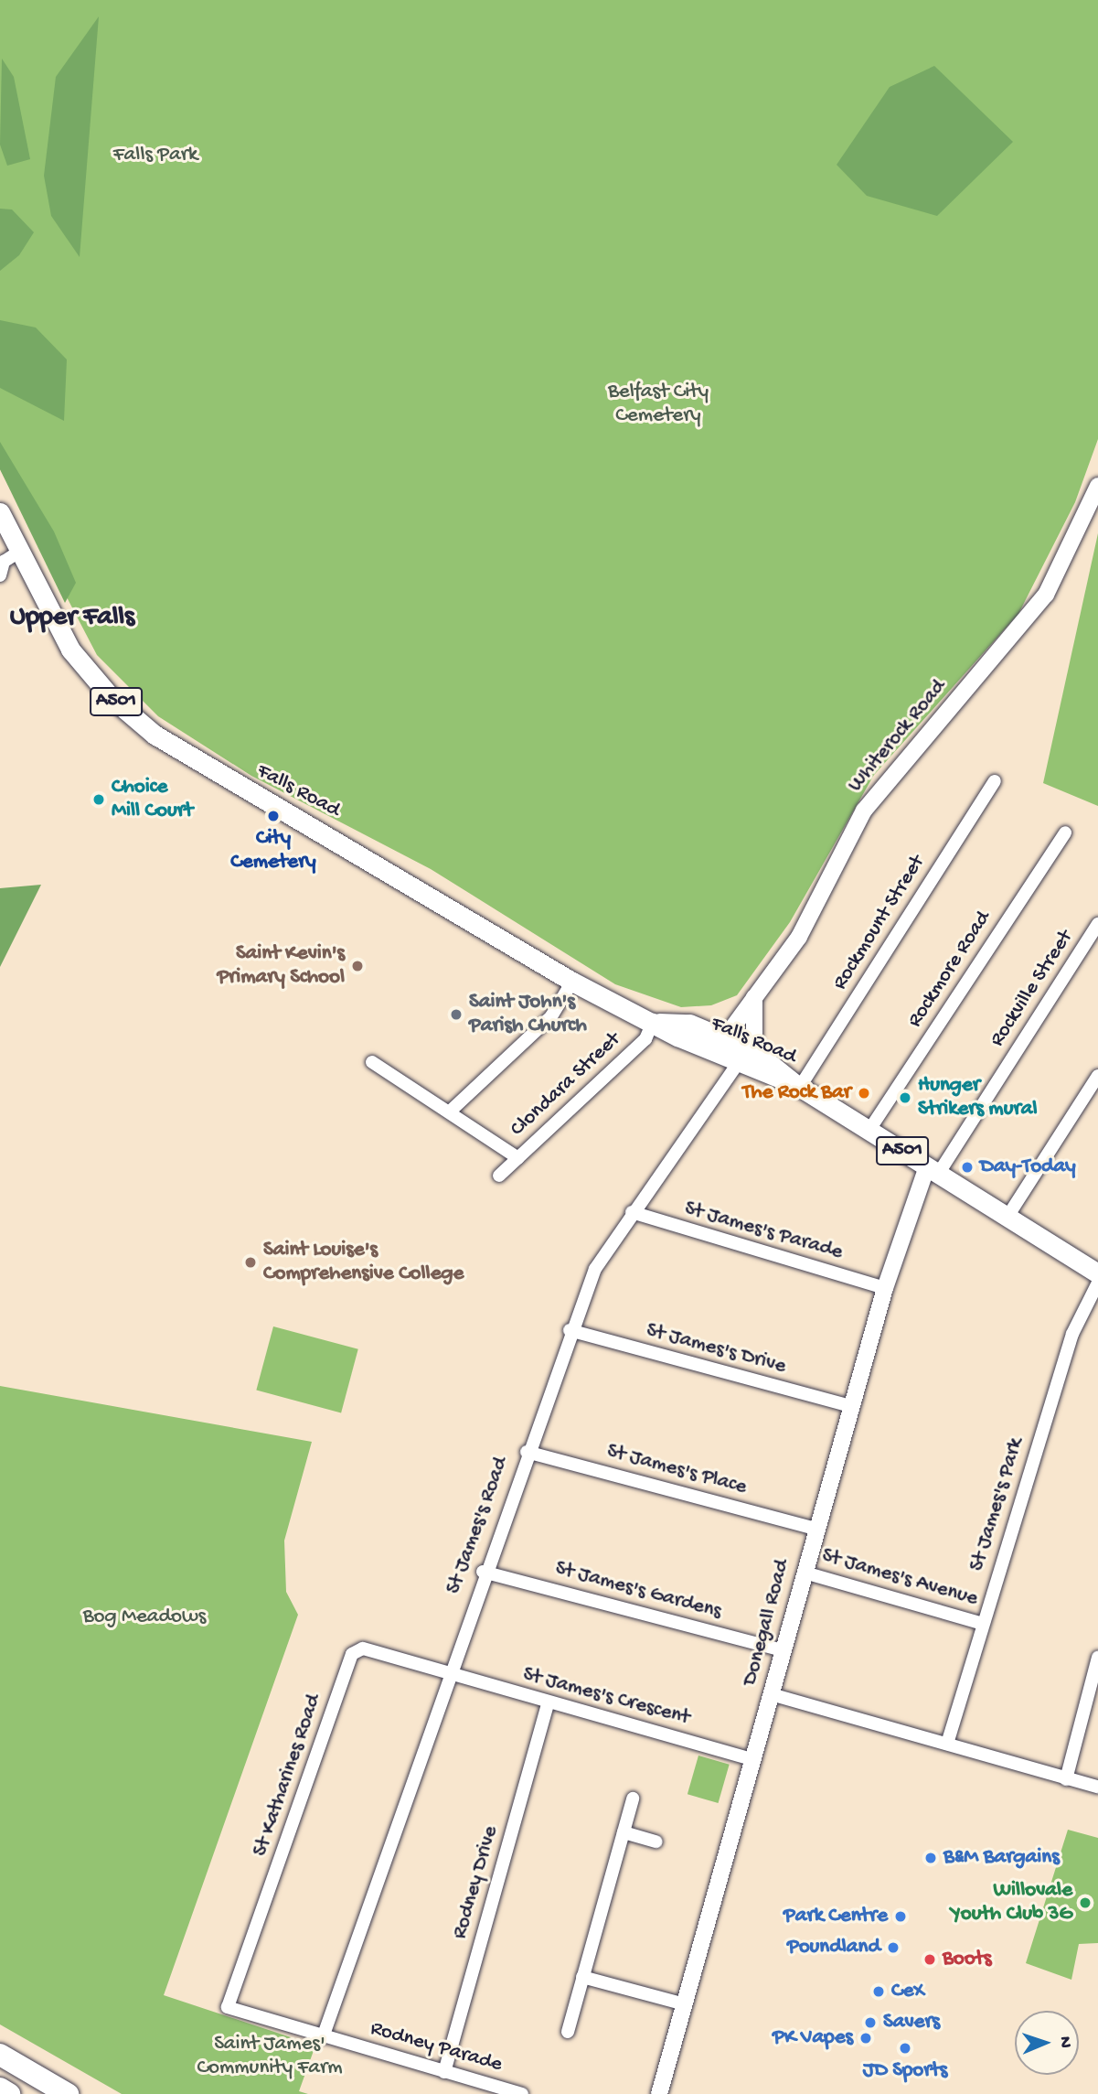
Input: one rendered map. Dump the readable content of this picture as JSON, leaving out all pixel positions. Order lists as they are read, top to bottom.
{
  "streets": {
    "main road": ["A501", "Falls Road"],
    "street": [
      "Whiterock Road",
      "Rockmount Street",
      "Rockmore Road",
      "Rockville Street",
      "Clondara Street",
      "St James's Parade",
      "St James's Drive",
      "St James's Place",
      "St James's Park",
      "St James's Road",
      "St James's Avenue",
      "St James's Gardens",
      "Donegall Road",
      "St James's Crescent",
      "St Katharines Road",
      "Rodney Drive",
      "Rodney Parade"
    ]
  },
  "crossings": [
    ["Whiterock Road", "Falls Road"],
    ["Falls Road", "Rockmount Street"],
    ["Falls Road", "Rockmore Road"],
    ["Falls Road", "Rockville Street"],
    ["Falls Road", "Clondara Street"],
    ["Falls Road", "St James's Road"],
    ["Falls Road", "Donegall Road"],
    ["Rockville Street", "Donegall Road"],
    ["St James's Parade", "St James's Road"],
    ["St James's Parade", "Donegall Road"],
    ["St James's Drive", "St James's Road"],
    ["St James's Drive", "Donegall Road"],
    ["St James's Place", "St James's Road"],
    ["St James's Place", "Donegall Road"],
    ["St James's Park", "St James's Avenue"],
    ["St James's Road", "St James's Gardens"],
    ["St James's Road", "St James's Crescent"],
    ["St James's Road", "St Katharines Road"],
    ["St James's Road", "Rodney Parade"],
    ["St James's Avenue", "Donegall Road"],
    ["St James's Gardens", "Donegall Road"],
    ["Donegall Road", "St James's Crescent"],
    ["St James's Crescent", "St Katharines Road"],
    ["St James's Crescent", "Rodney Drive"],
    ["St Katharines Road", "Rodney Parade"],
    ["Rodney Drive", "Rodney Parade"]
  ],
  "districts": ["Upper Falls"],
  "parks": [
    "Falls Park",
    "Belfast City Cemetery",
    "Bog Meadows",
    "Saint James' Community Farm"
  ],
  "places": [
    "Choice Mill Court",
    "City Cemetery",
    "Saint Kevin's Primary School",
    "Saint John's Parish Church",
    "The Rock Bar",
    "Hunger Strikers mural",
    "Day-Today",
    "Saint Louise's Comprehensive College",
    "B&M Bargains",
    "Willovale Youth Club 3G",
    "Park Centre",
    "Poundland",
    "Boots",
    "CeX",
    "Savers",
    "PK Vapes",
    "JD Sports"
  ],
  "north": "right"
}
